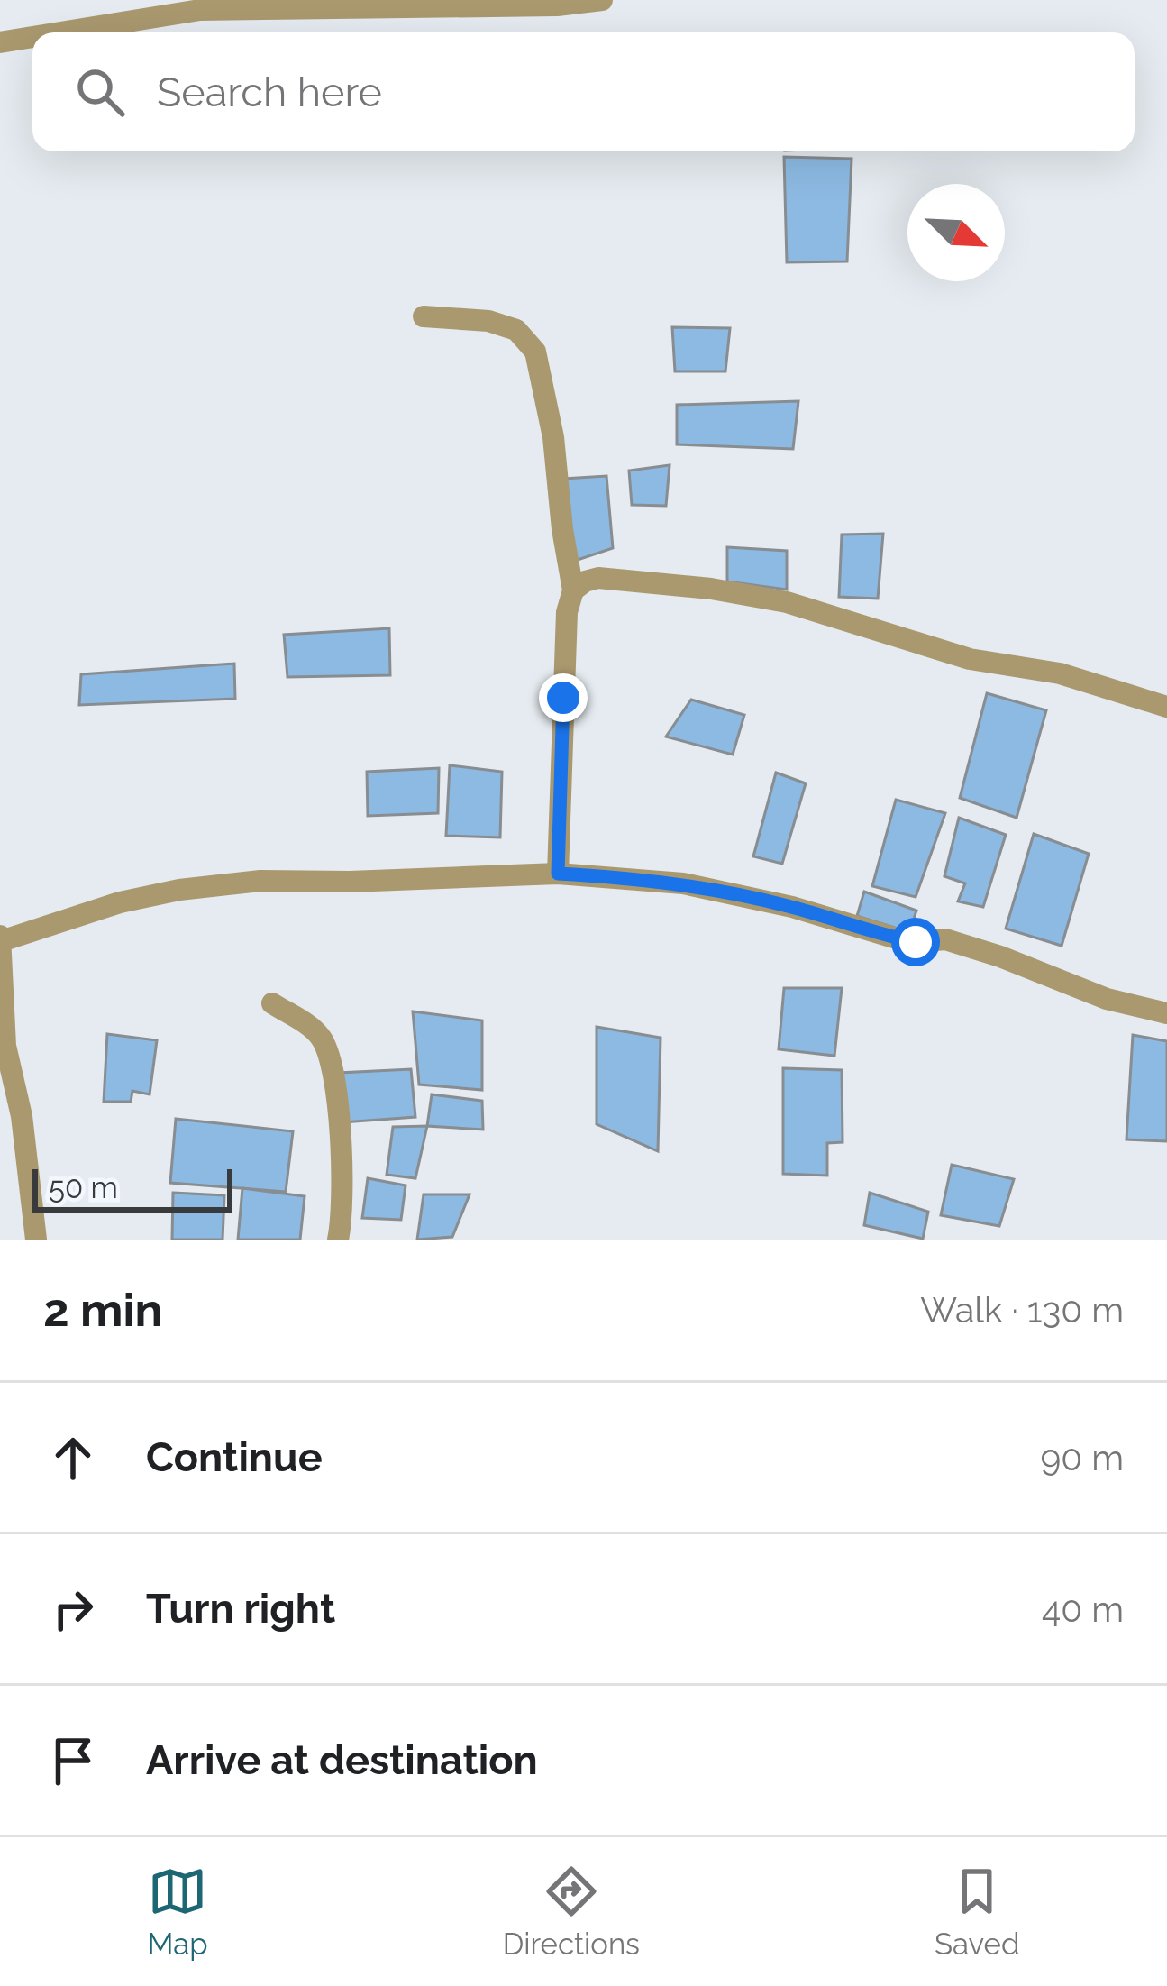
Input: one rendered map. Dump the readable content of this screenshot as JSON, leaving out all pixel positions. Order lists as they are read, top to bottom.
{
  "scale_bar": "50 m",
  "north": "bottom right",
  "page": {
    "search": "Search here",
    "scale": "50 m",
    "heading": ["2 min", "Walk · 130 m"],
    "list": [
      ["Continue", "90 m"],
      ["Turn right", "40 m"],
      "Arrive at destination"
    ],
    "nav": ["Map", "Directions", "Saved"]
  }
}
